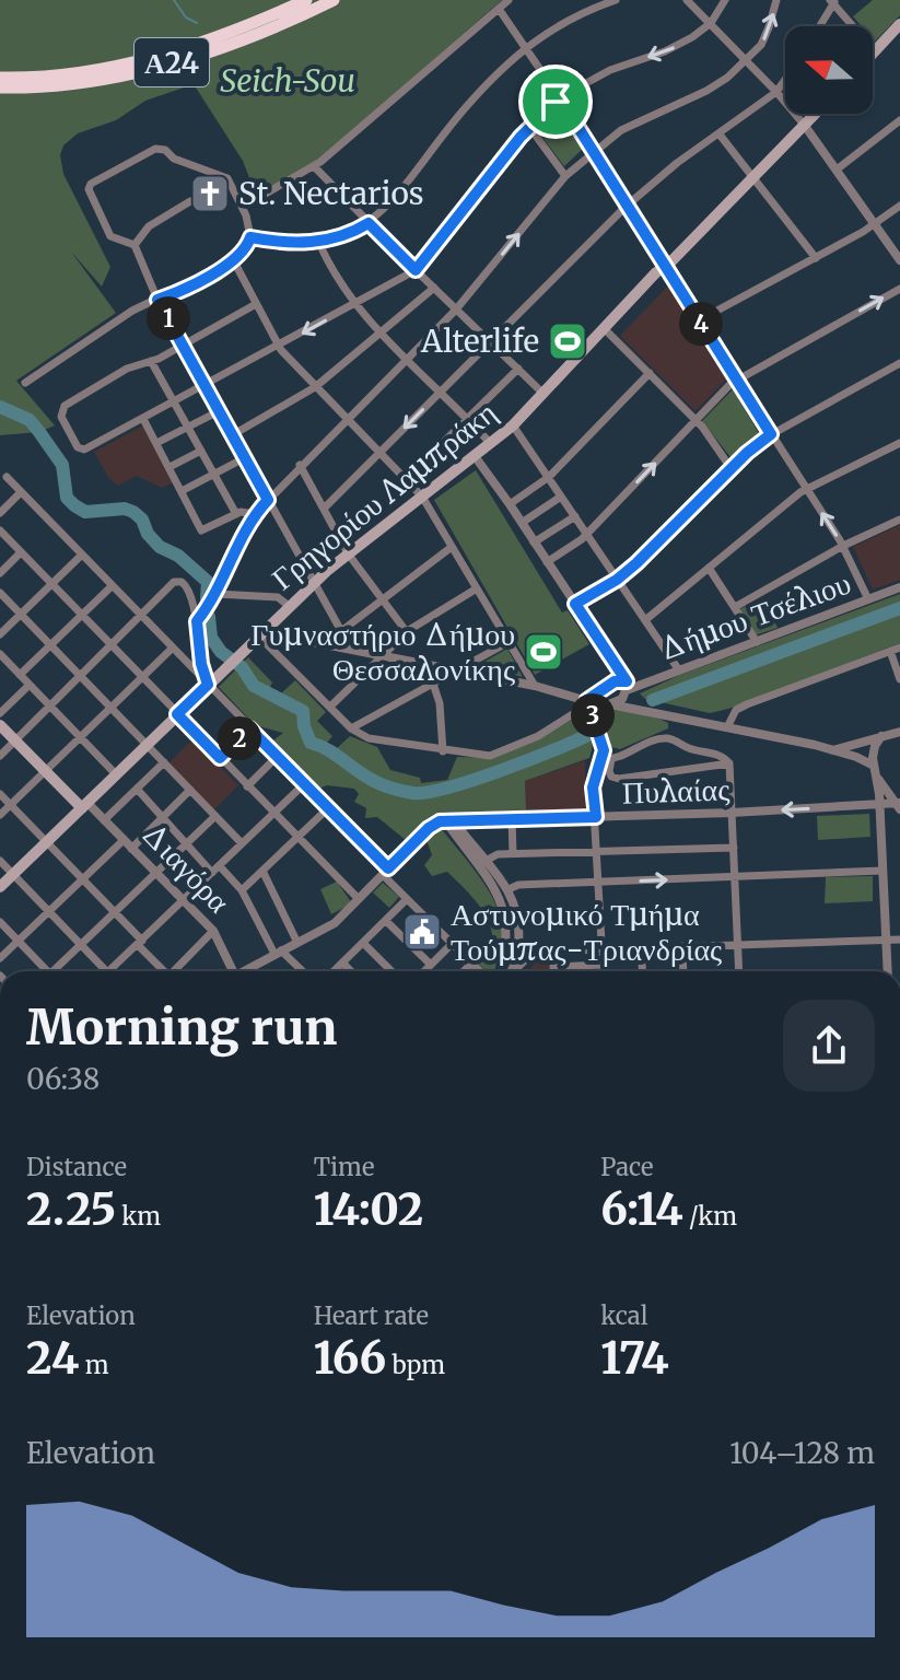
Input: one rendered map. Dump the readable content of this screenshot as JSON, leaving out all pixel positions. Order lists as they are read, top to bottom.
{
  "streets": {
    "highway": ["Α24"],
    "main road": ["Γρηγορίου Λαμπράκη", "Διαγόρα"],
    "street": ["Δήμου Τσέλιου", "Πυλαίας"]
  },
  "crossings": [
    ["Γρηγορίου Λαμπράκη", "Διαγόρα"]
  ],
  "parks": ["Seich-Sou"],
  "places": {
    "church": ["St. Nectarios"],
    "sports": ["Alterlife", "Γυμναστήριο Δήμου Θεσσαλονίκης"],
    "public building": ["Αστυνομικό Τμήμα Τούμπας-Τριανδρίας"]
  },
  "north": "left",
  "page": {
    "pins": [
      "1",
      "4",
      "3",
      "2"
    ],
    "heading": ["Morning run", "06:38"],
    "stats": [
      ["Distance", "2.25 km"],
      ["Time", "14:02"],
      ["Pace", "6:14 /km"],
      ["Elevation", "24 m"],
      ["Heart rate", "166 bpm"],
      ["kcal", "174"]
    ],
    "chart": ["Elevation", "104–128 m"]
  }
}
